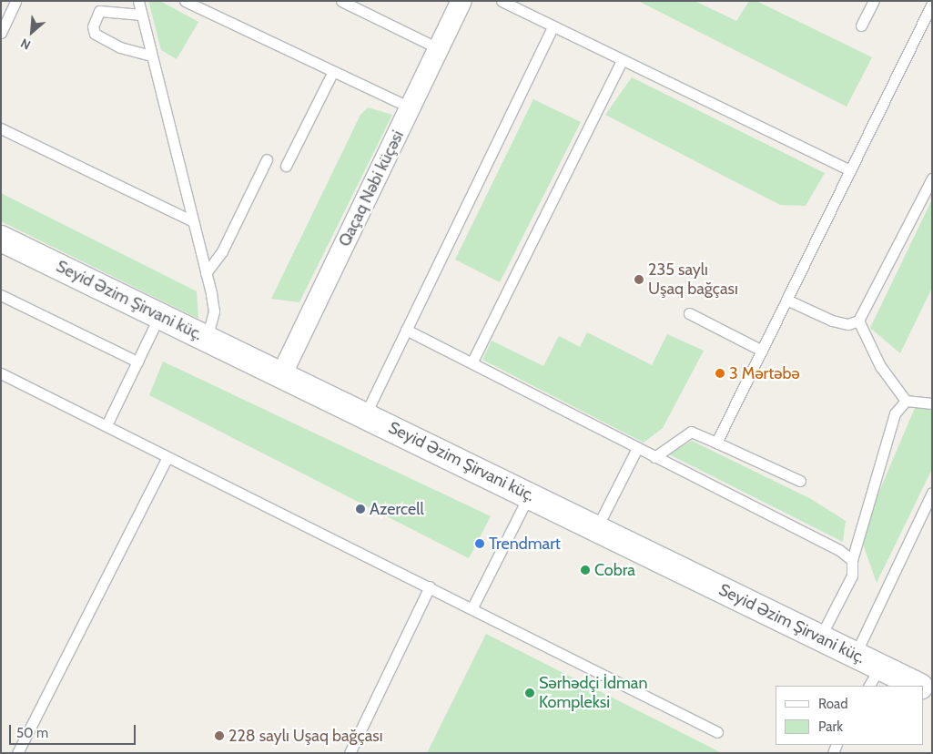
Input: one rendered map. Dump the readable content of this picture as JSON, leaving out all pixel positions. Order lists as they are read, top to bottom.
{
  "streets": {
    "main road": ["Seyid Əzim Şirvani küç."],
    "street": ["Qaçaq Nəbi küçəsi"]
  },
  "crossings": [
    ["Qaçaq Nəbi küçəsi", "Seyid Əzim Şirvani küç."]
  ],
  "places": [
    "235 saylı Uşaq bağçası",
    "3 Mərtəbə",
    "Azercell",
    "Trendmart",
    "Cobra",
    "Sərhədçi İdman Kompleksi",
    "228 saylı Uşaq bağçası"
  ],
  "legend": ["Road", "Park"],
  "scale_bar": "50 m",
  "north": "bottom left"
}
